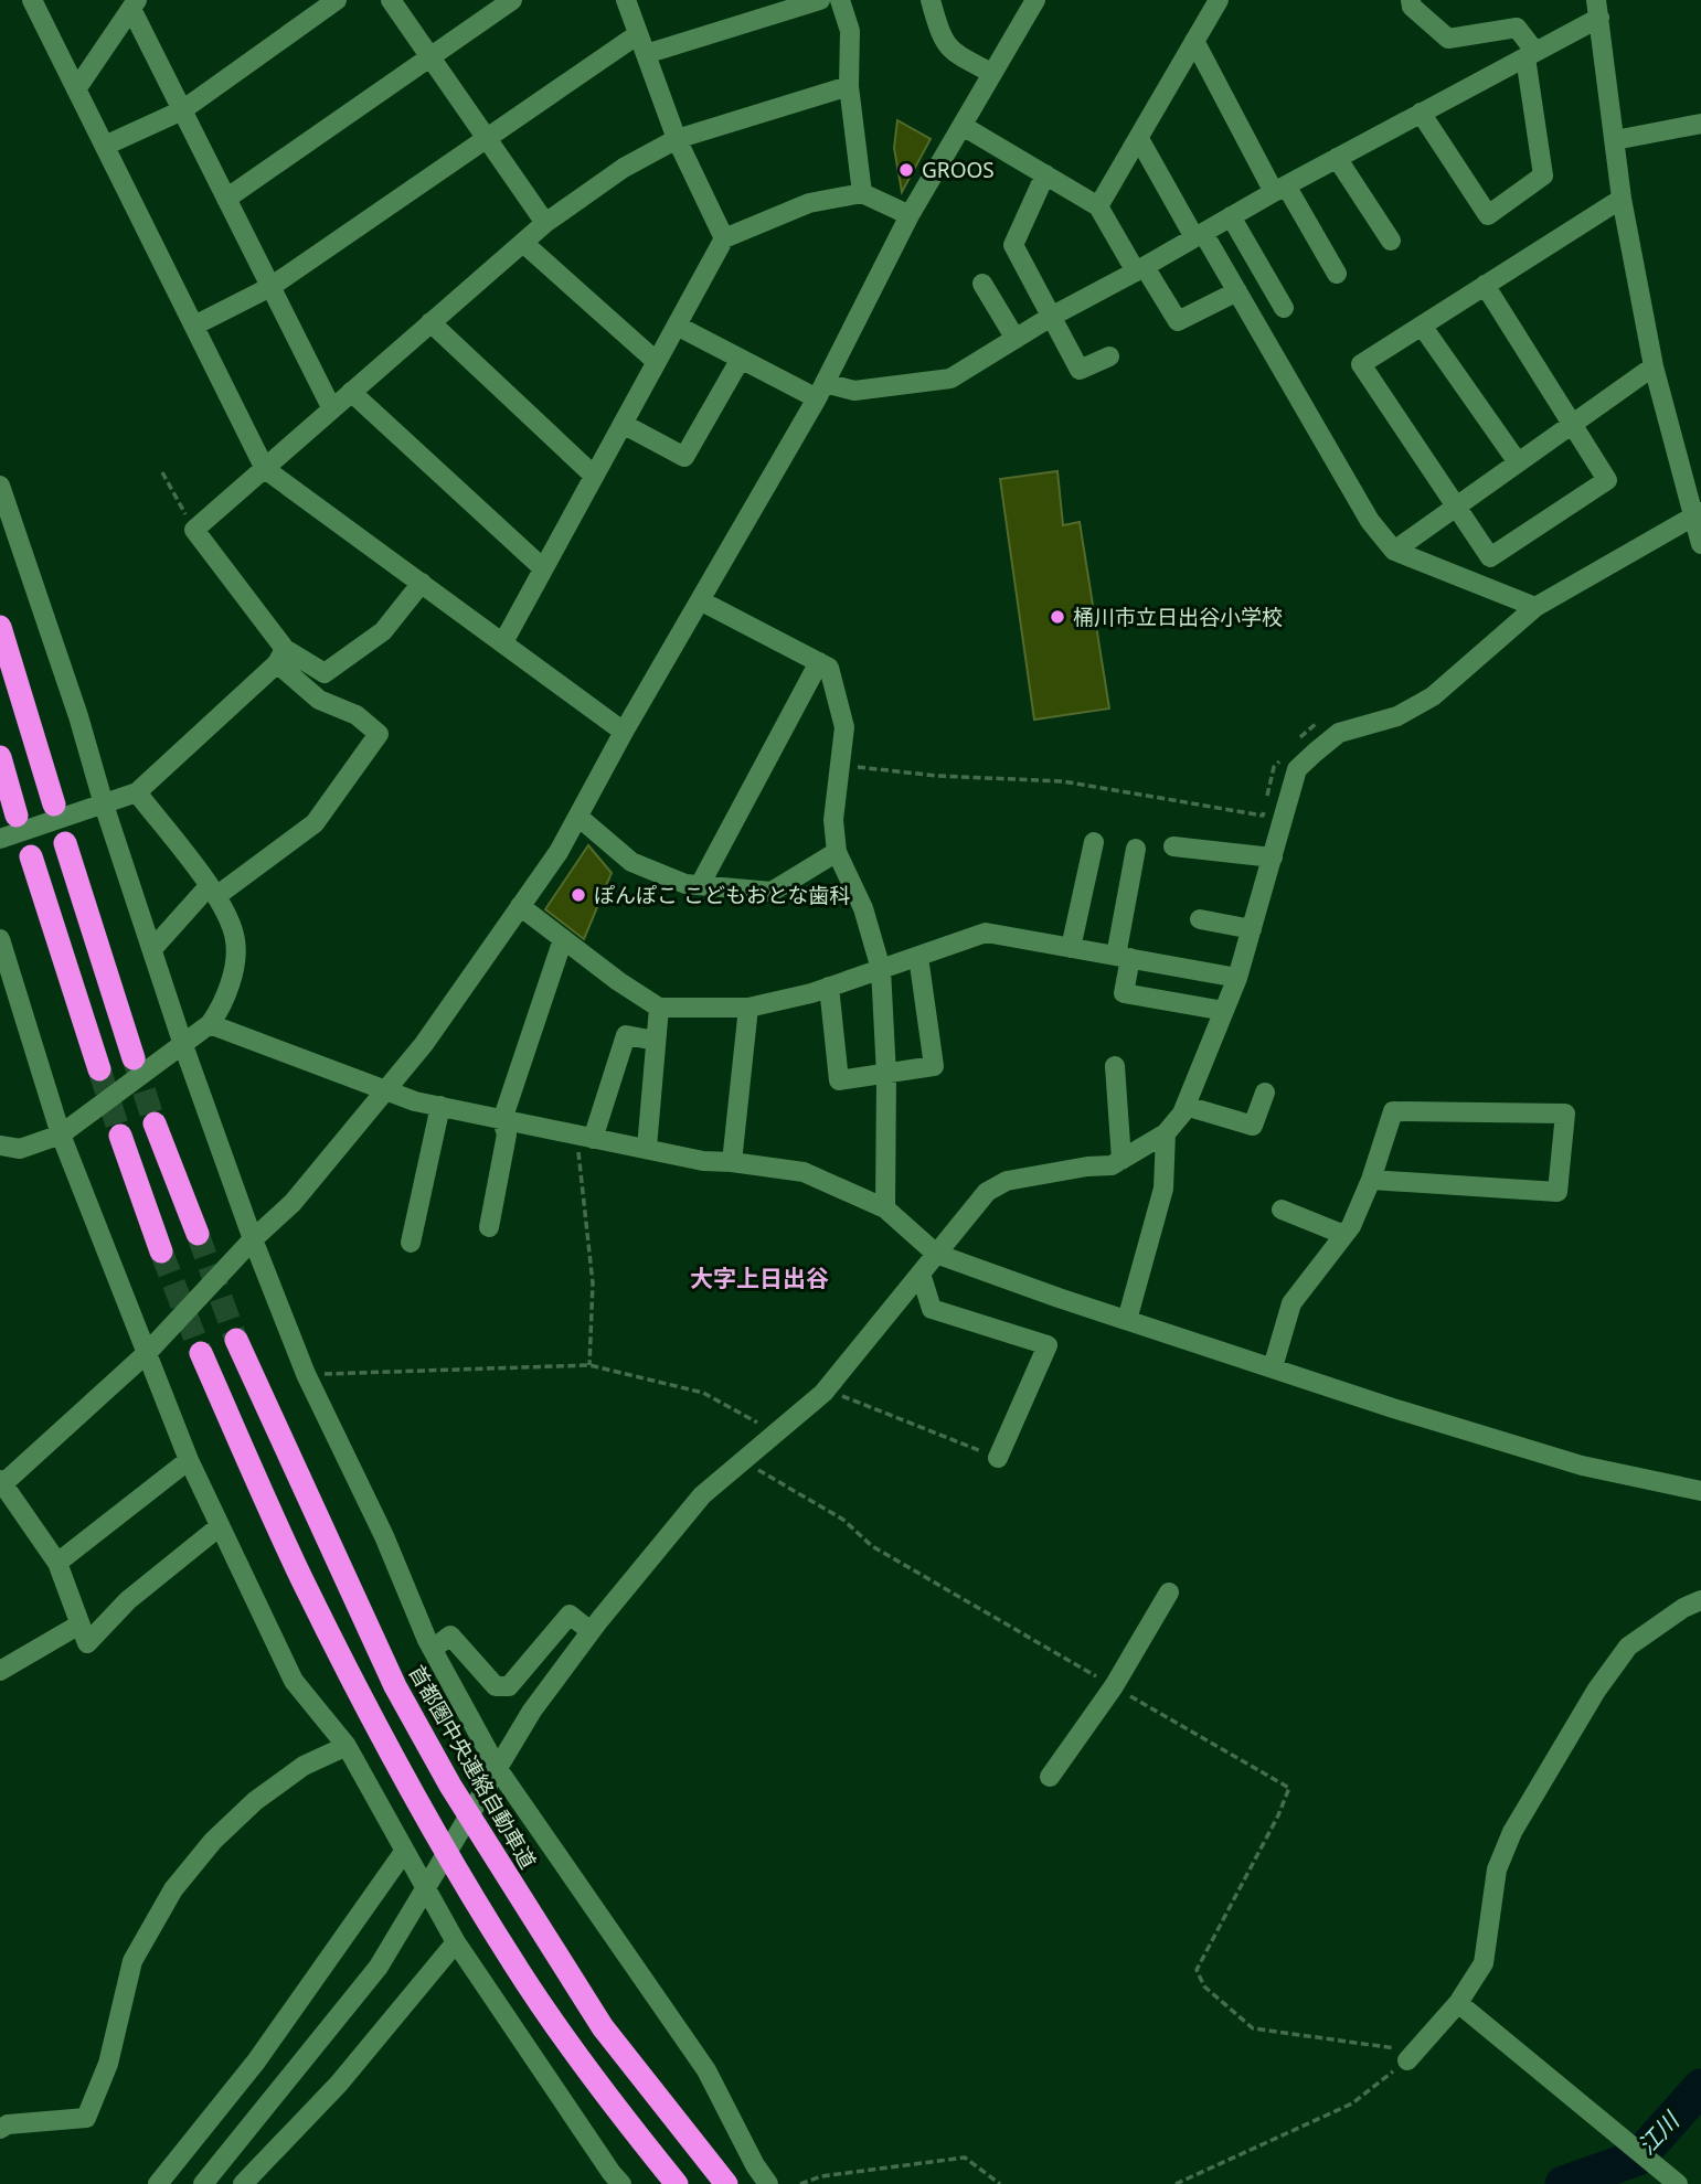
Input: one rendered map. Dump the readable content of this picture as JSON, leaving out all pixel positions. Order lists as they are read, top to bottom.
{
  "streets": {
    "highway": ["首都圏中央連絡自動車道"]
  },
  "districts": ["大字上日出谷"],
  "water": ["江川"],
  "places": ["GROOS", "桶川市立日出谷小学校", "ぽんぽこ こどもおとな歯科"]
}
